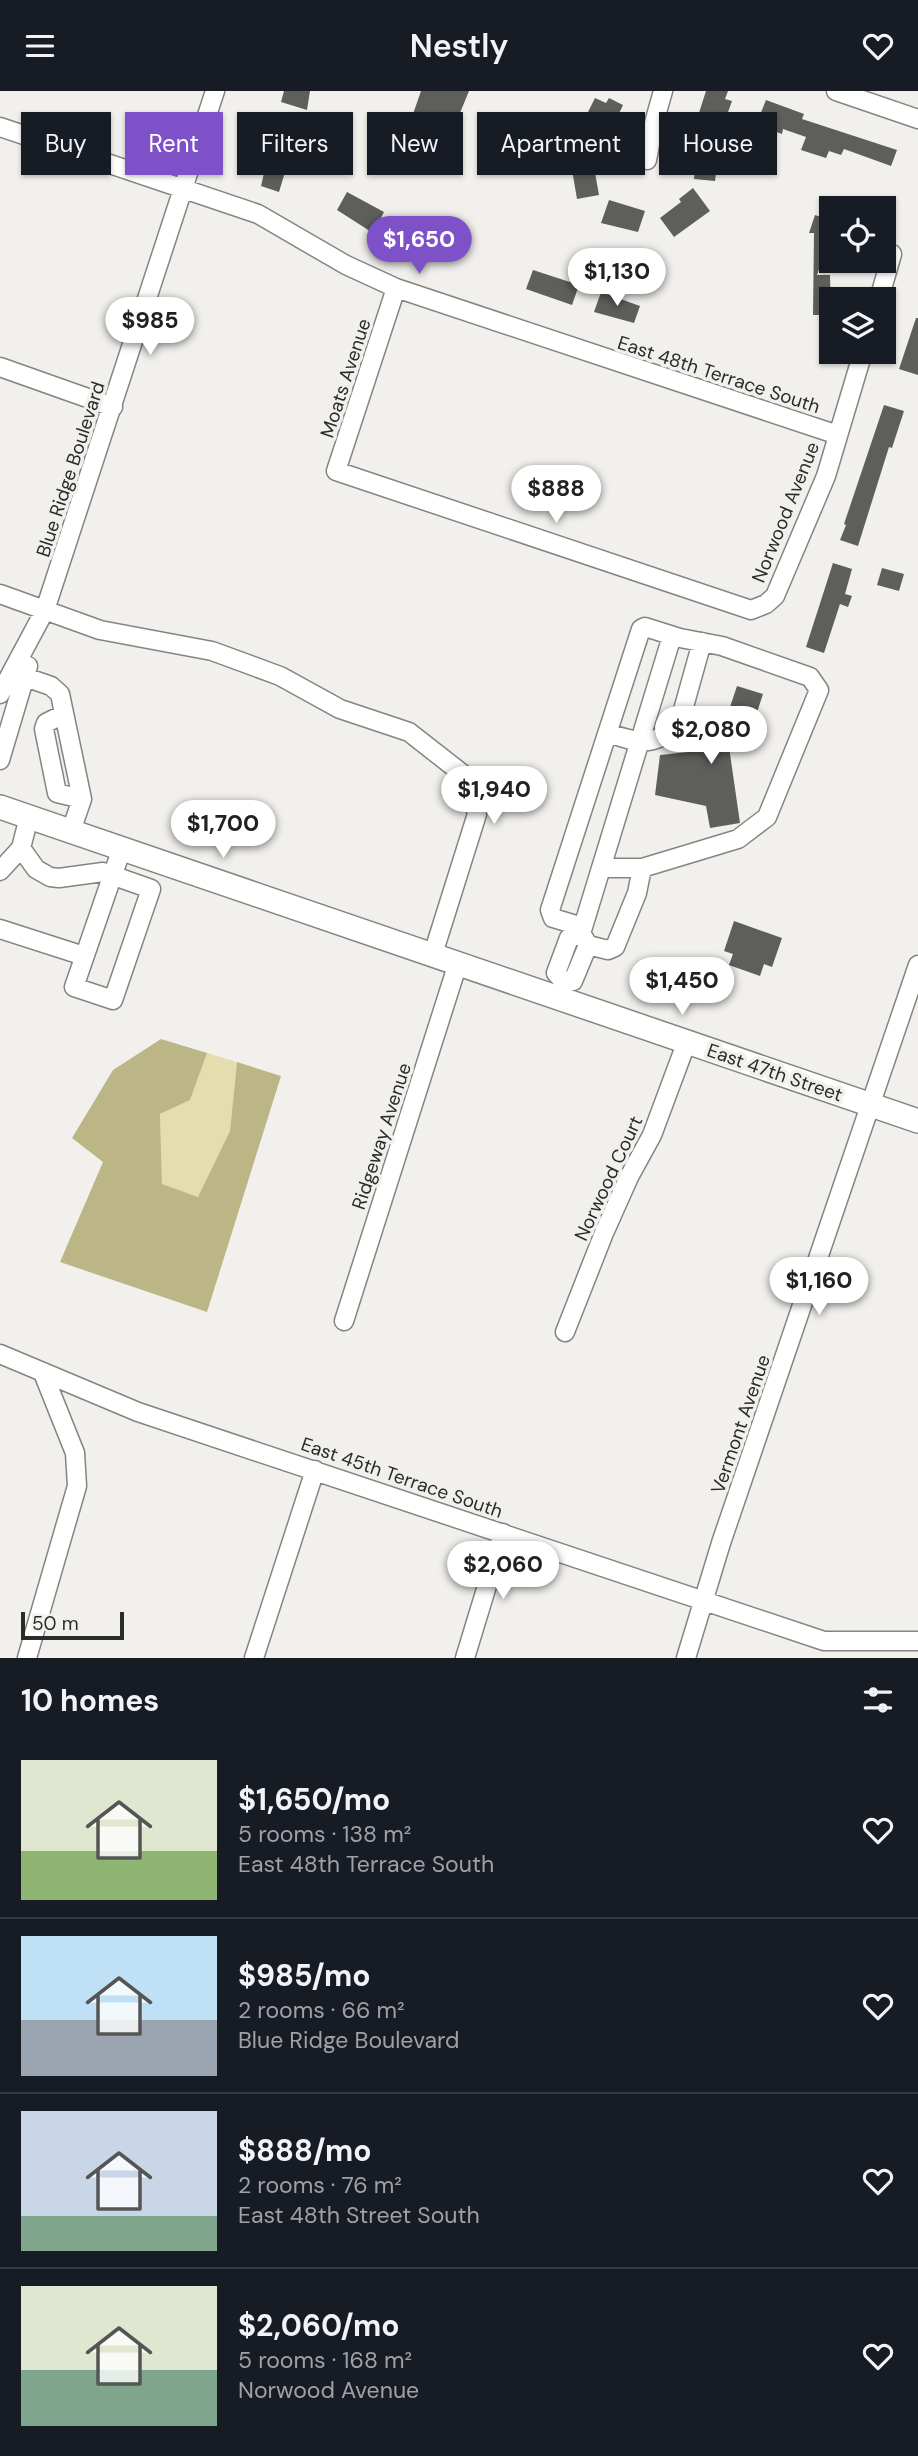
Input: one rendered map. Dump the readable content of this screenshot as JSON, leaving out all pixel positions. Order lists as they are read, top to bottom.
{
  "streets": {
    "main road": ["East 47th Street"],
    "street": [
      "East 48th Terrace South",
      "Moats Avenue",
      "Blue Ridge Boulevard",
      "Norwood Avenue",
      "Ridgeway Avenue",
      "Norwood Court",
      "Vermont Avenue",
      "East 45th Terrace South"
    ]
  },
  "crossings": [
    ["East 48th Terrace South", "Moats Avenue"],
    ["East 48th Terrace South", "Blue Ridge Boulevard"],
    ["East 48th Terrace South", "Norwood Avenue"],
    ["Moats Avenue", "Norwood Avenue"],
    ["East 47th Street", "Ridgeway Avenue"],
    ["East 47th Street", "Norwood Court"],
    ["East 47th Street", "Vermont Avenue"],
    ["Vermont Avenue", "East 45th Terrace South"]
  ],
  "scale_bar": "50 m",
  "page": {
    "header": "Nestly",
    "chip": [
      "Buy",
      "Rent",
      "Filters",
      "New",
      "Apartment",
      "House"
    ],
    "price": [
      "$1,650",
      "$1,130",
      "$985",
      "$888",
      "$2,080",
      "$1,940",
      "$1,700",
      "$1,450",
      "$1,160",
      "$2,060"
    ],
    "scale": "50 m",
    "heading": "10 homes",
    "list": [
      {
        "name": "$1,650/mo",
        "note": "5 rooms · 138 m² · East 48th Terrace South"
      },
      {
        "name": "$985/mo",
        "note": "2 rooms · 66 m² · Blue Ridge Boulevard"
      },
      {
        "name": "$888/mo",
        "note": "2 rooms · 76 m² · East 48th Street South"
      },
      {
        "name": "$2,060/mo",
        "note": "5 rooms · 168 m² · Norwood Avenue"
      }
    ]
  }
}
